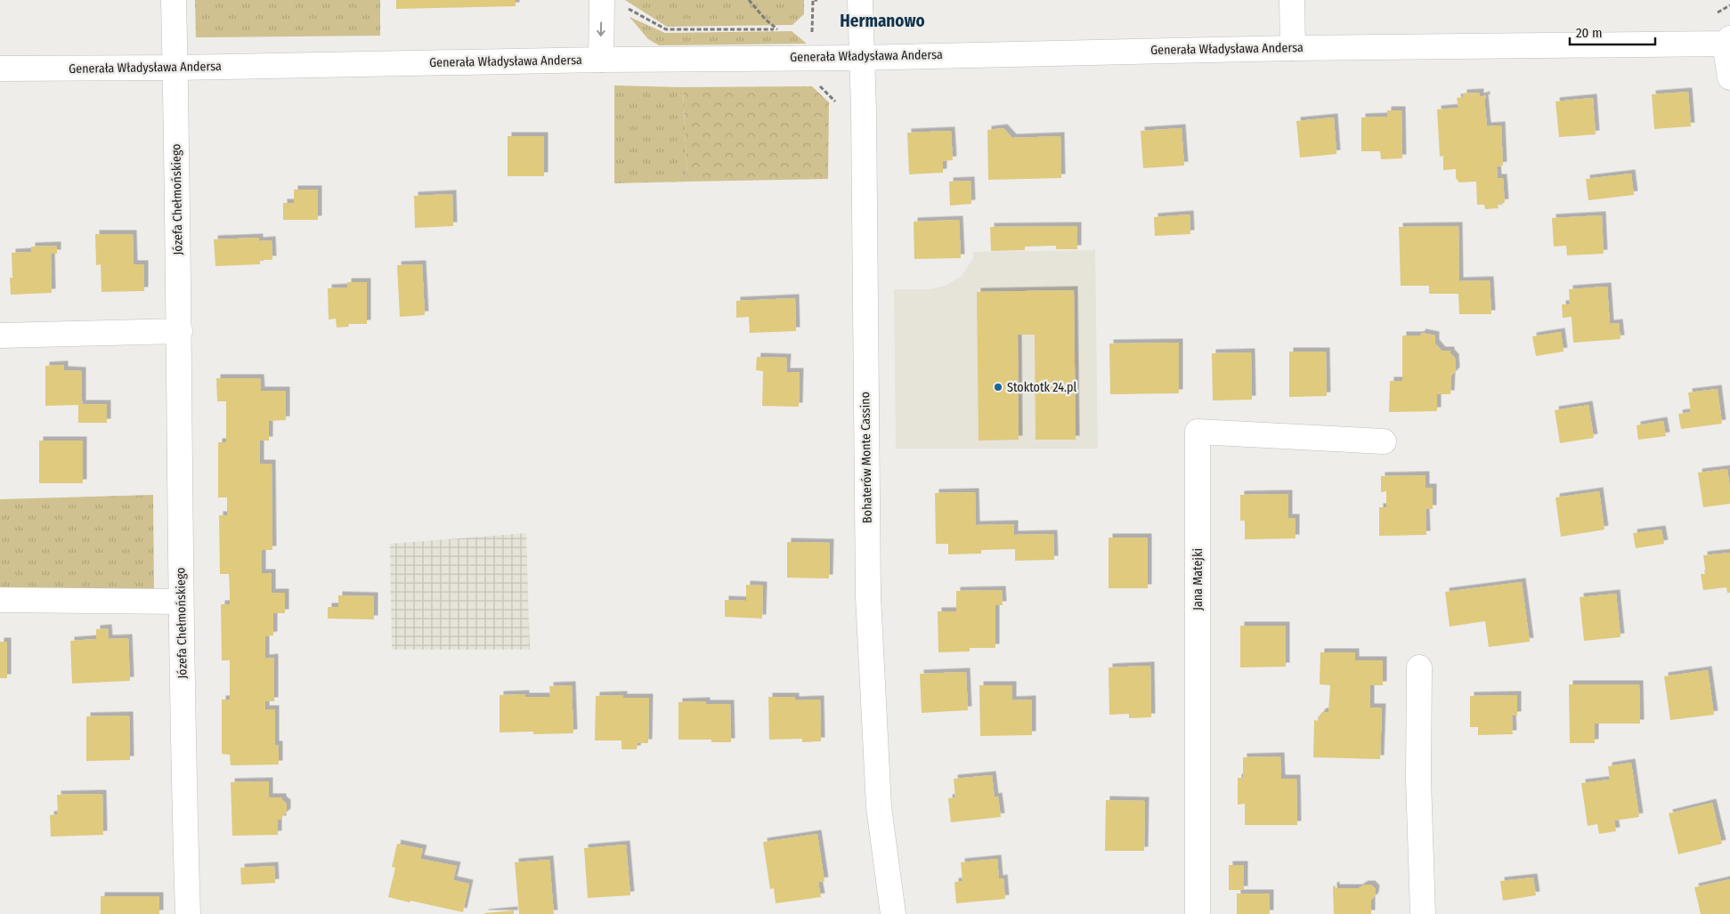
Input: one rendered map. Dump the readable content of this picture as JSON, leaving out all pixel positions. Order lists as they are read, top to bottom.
{
  "streets": {
    "street": [
      "Generała Władysława Andersa",
      "Józefa Chełmońskiego",
      "Bohaterów Monte Cassino",
      "Jana Matejki"
    ]
  },
  "crossings": [
    ["Generała Władysława Andersa", "Józefa Chełmońskiego"],
    ["Generała Władysława Andersa", "Bohaterów Monte Cassino"]
  ],
  "districts": ["Hermanowo"],
  "places": ["Stoktotk 24.pl"],
  "scale_bar": "20 m"
}
